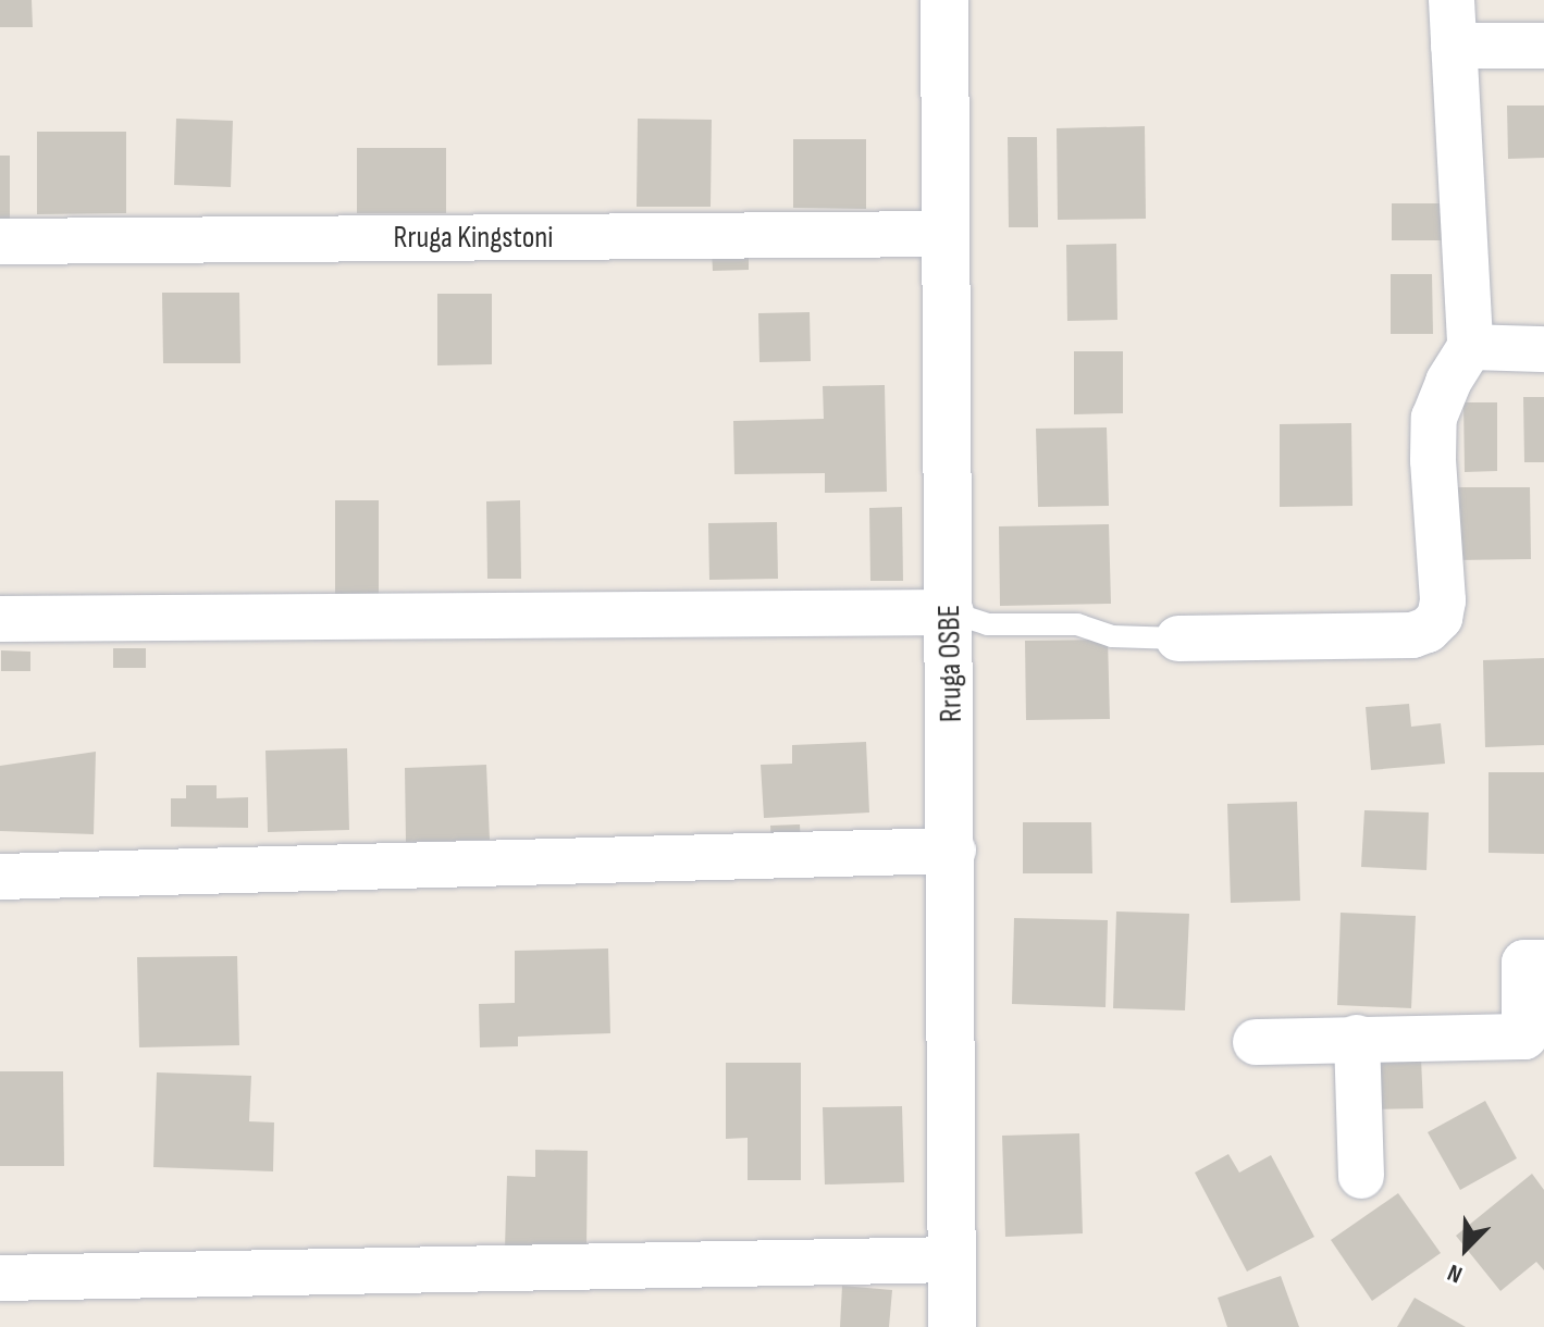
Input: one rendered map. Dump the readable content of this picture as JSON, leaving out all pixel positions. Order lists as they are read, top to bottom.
{
  "streets": {
    "street": ["Rruga Kingstoni", "Rruga OSBE"]
  },
  "crossings": [
    ["Rruga Kingstoni", "Rruga OSBE"]
  ],
  "north": "bottom left"
}
